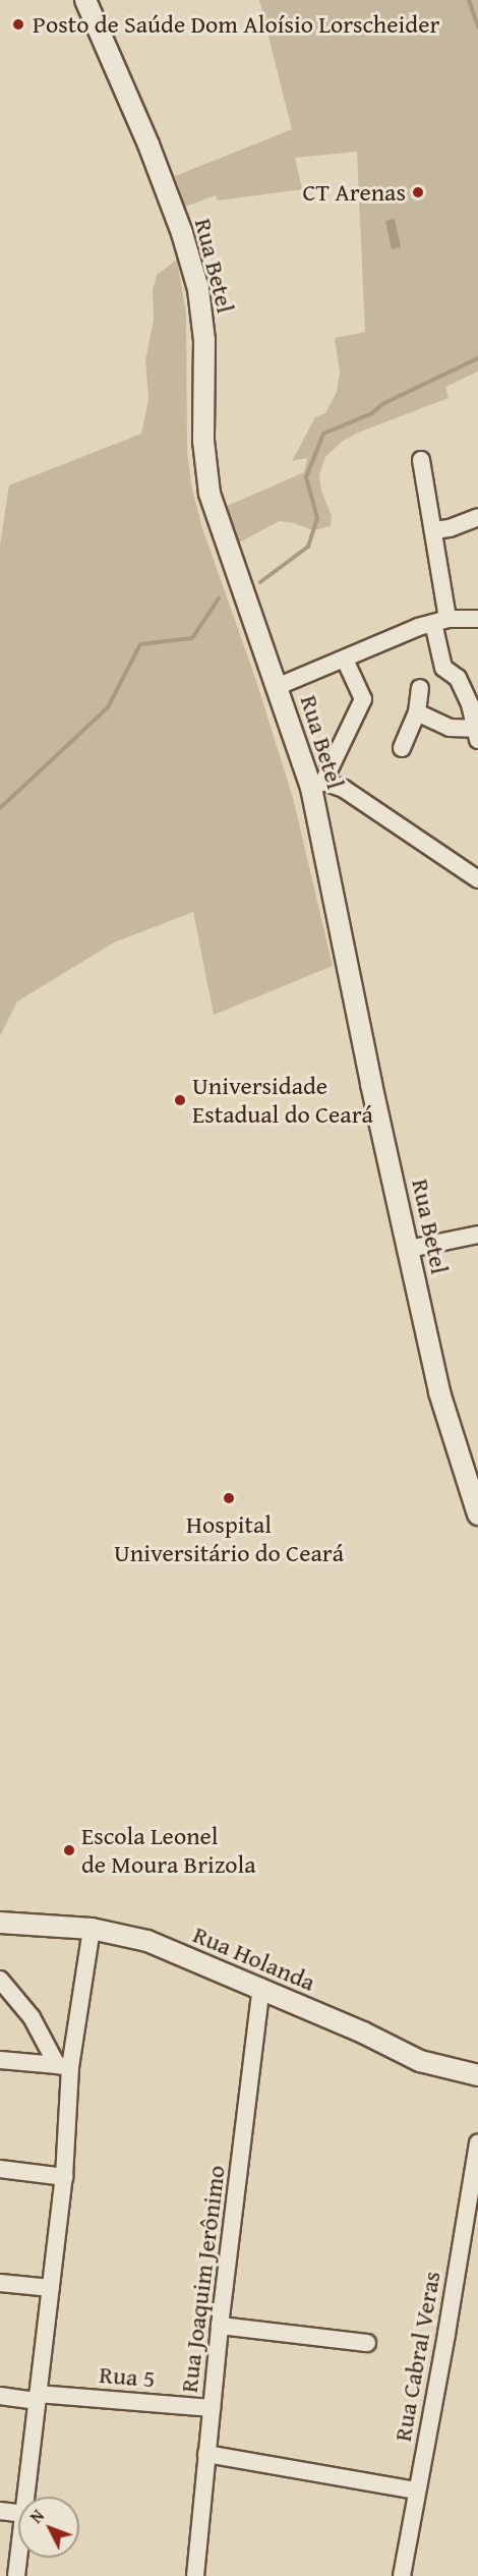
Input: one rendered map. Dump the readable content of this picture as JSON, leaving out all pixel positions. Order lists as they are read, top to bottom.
{
  "streets": {
    "street": [
      "Rua Betel",
      "Rua Holanda",
      "Rua Joaquim Jerônimo",
      "Rua Cabral Veras",
      "Rua 5"
    ]
  },
  "crossings": [
    ["Rua Holanda", "Rua Joaquim Jerônimo"],
    ["Rua Joaquim Jerônimo", "Rua 5"]
  ],
  "places": [
    "Posto de Saúde Dom Aloísio Lorscheider",
    "CT Arenas",
    "Universidade Estadual do Ceará",
    "Hospital Universitário do Ceará",
    "Escola Leonel de Moura Brizola"
  ],
  "north": "top left"
}
